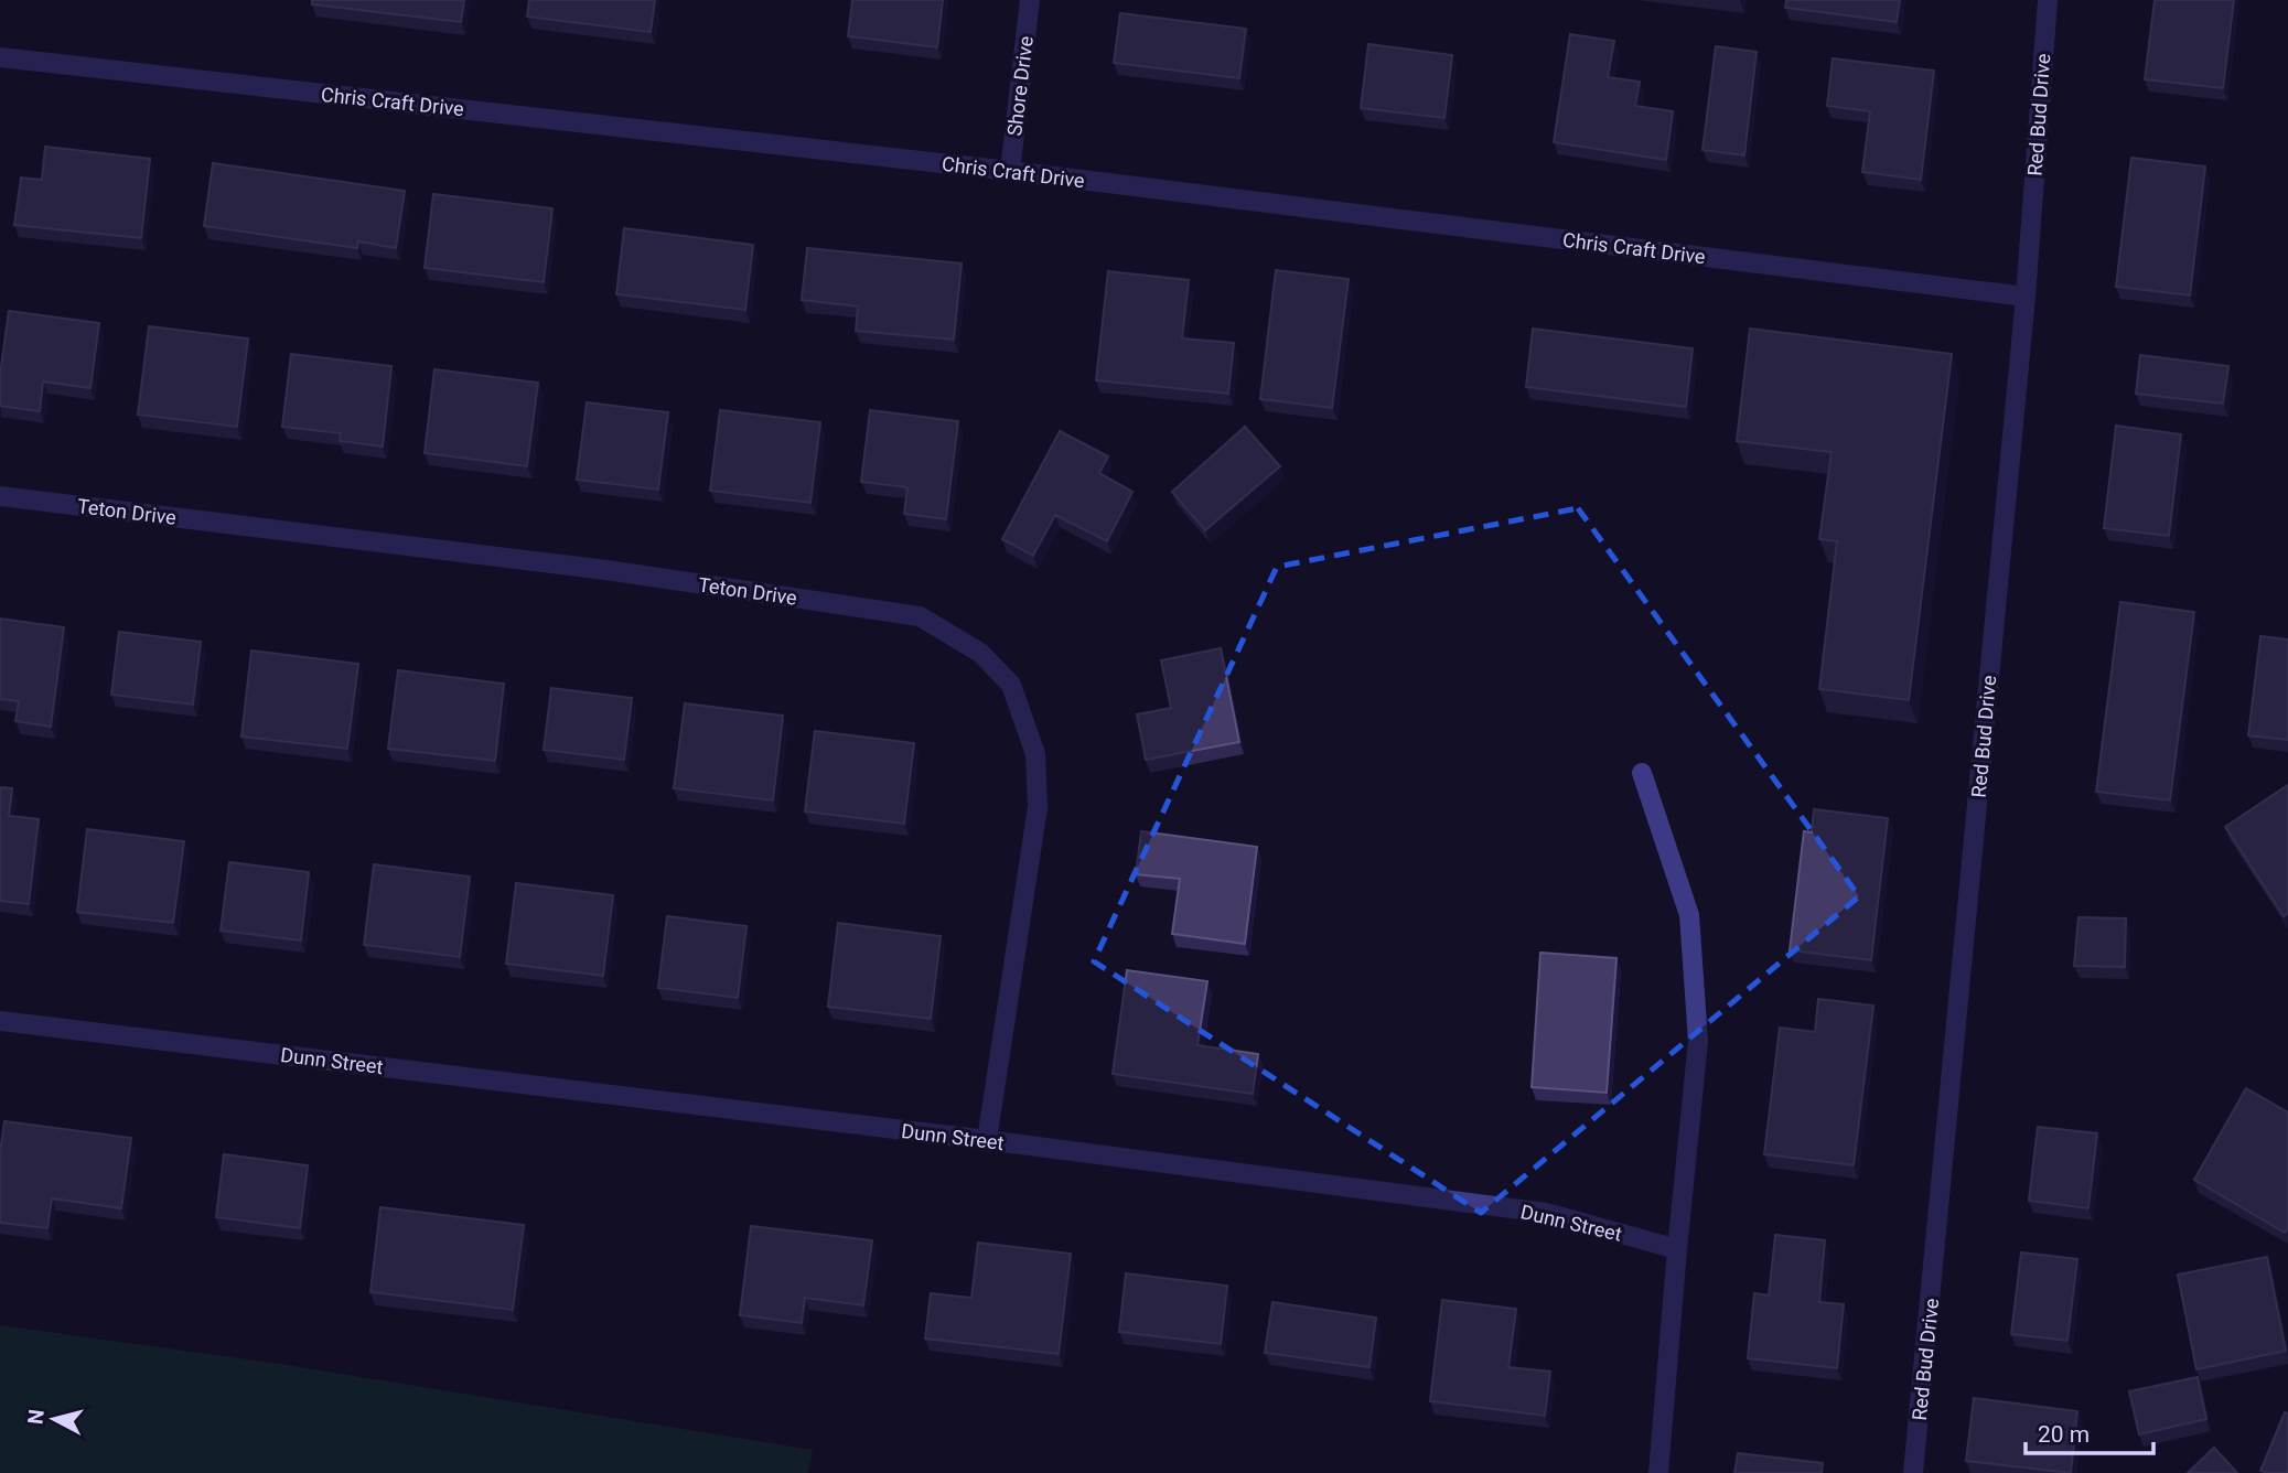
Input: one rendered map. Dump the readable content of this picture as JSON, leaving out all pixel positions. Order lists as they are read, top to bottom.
{
  "streets": {
    "street": [
      "Shore Drive",
      "Chris Craft Drive",
      "Red Bud Drive",
      "Teton Drive",
      "Dunn Street"
    ]
  },
  "crossings": [
    ["Shore Drive", "Chris Craft Drive"],
    ["Chris Craft Drive", "Red Bud Drive"],
    ["Teton Drive", "Dunn Street"]
  ],
  "scale_bar": "20 m",
  "north": "left"
}
